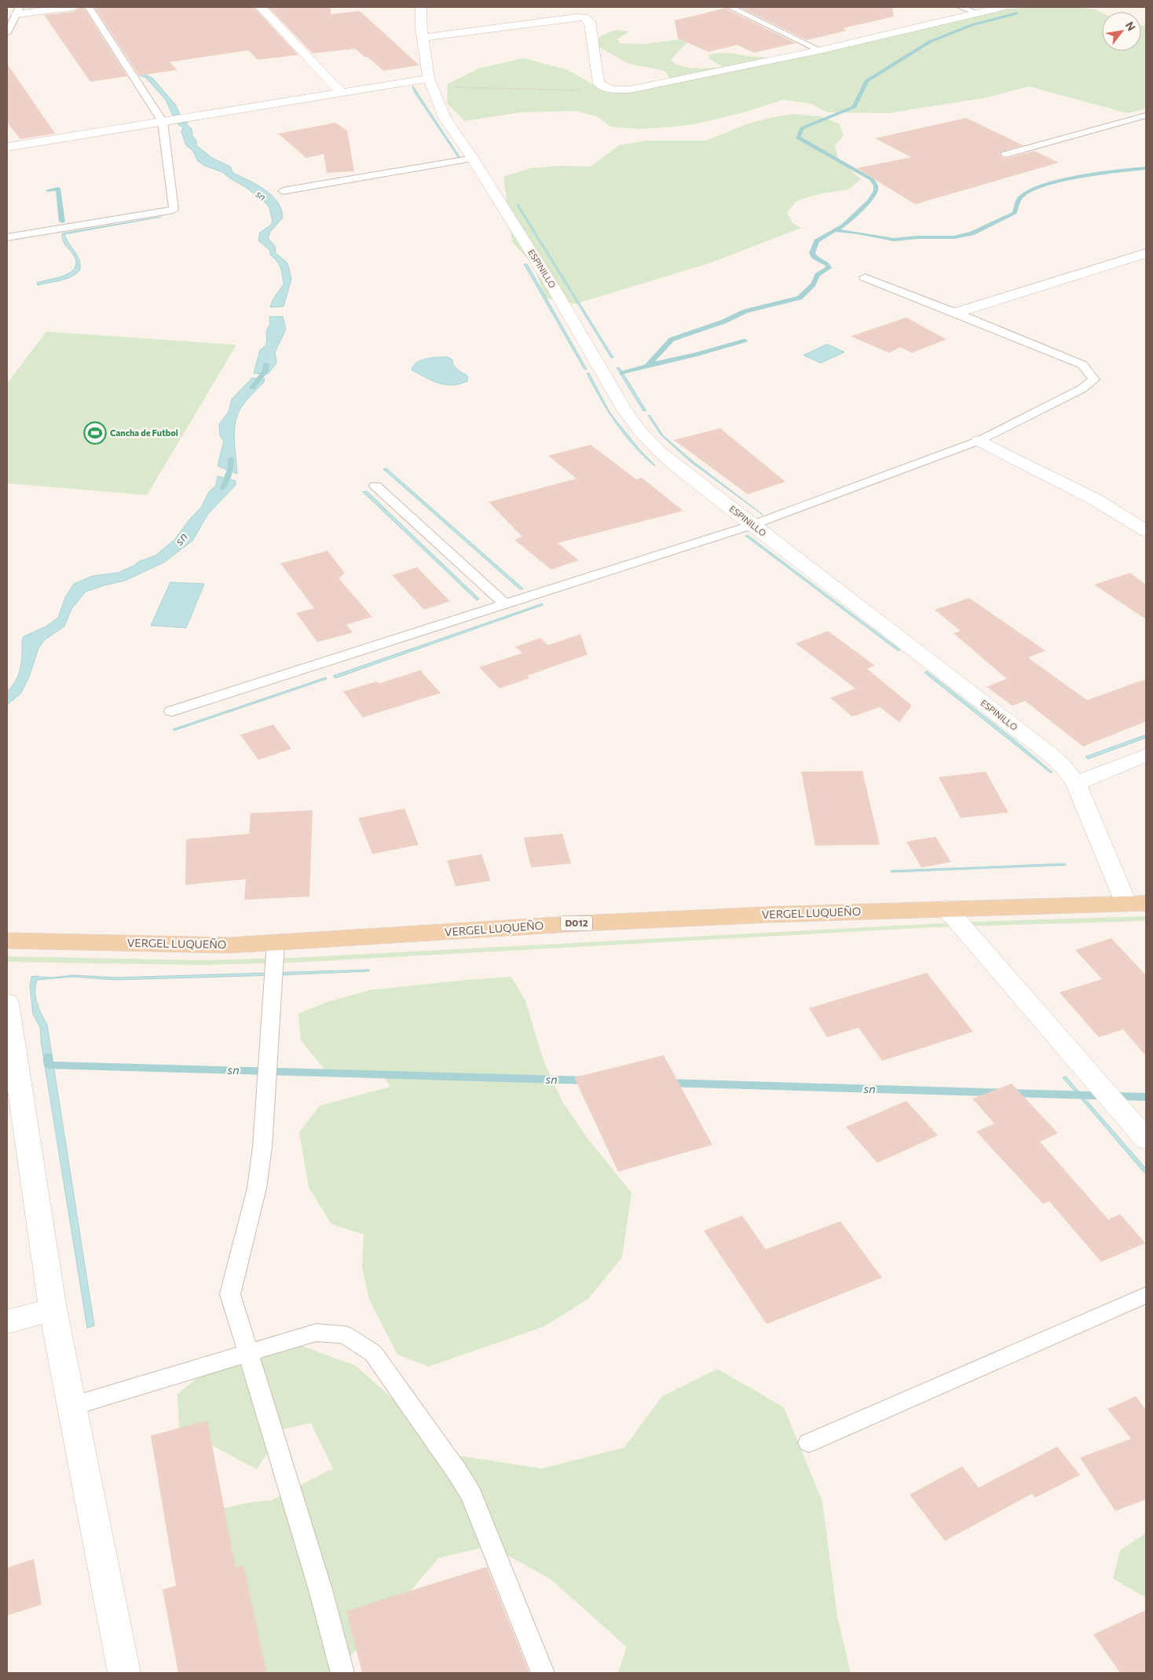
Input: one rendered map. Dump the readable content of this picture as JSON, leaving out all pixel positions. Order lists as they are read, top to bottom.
{
  "streets": {
    "main road": ["VERGEL LUQUEÑO", "D012"],
    "street": ["ESPINILLO"]
  },
  "crossings": [
    ["ESPINILLO", "VERGEL LUQUEÑO"]
  ],
  "water": ["sn"],
  "places": {
    "sports": ["Cancha de Futbol"]
  },
  "north": "top right"
}
